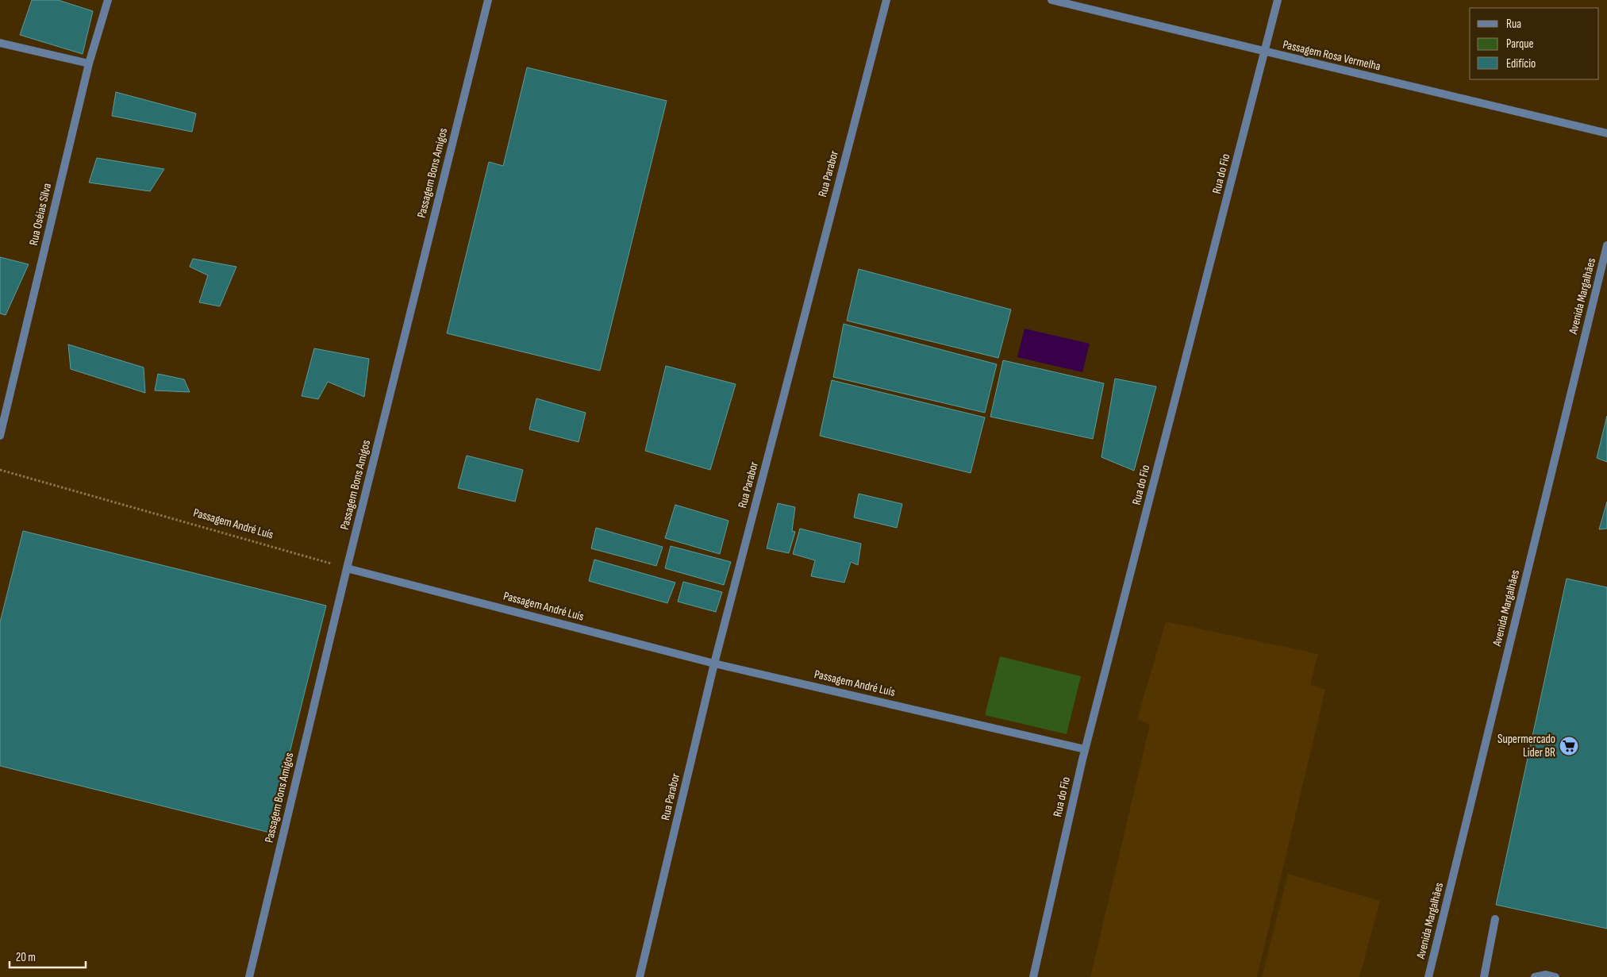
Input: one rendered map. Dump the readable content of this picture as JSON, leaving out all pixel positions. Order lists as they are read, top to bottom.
{
  "streets": {
    "street": [
      "Passagem Rosa Vermelha",
      "Passagem Bons Amigos",
      "Rua Parabor",
      "Rua do Fio",
      "Rua Oséias Silva",
      "Avenida Margalhães",
      "Passagem André Luís"
    ]
  },
  "crossings": [
    ["Passagem Rosa Vermelha", "Rua do Fio"],
    ["Passagem Bons Amigos", "Passagem André Luís"],
    ["Rua Parabor", "Passagem André Luís"],
    ["Rua do Fio", "Passagem André Luís"]
  ],
  "places": {
    "supermarket": ["Supermercado Lider BR"]
  },
  "legend": ["Rua", "Parque", "Edifício"],
  "scale_bar": "20 m"
}
